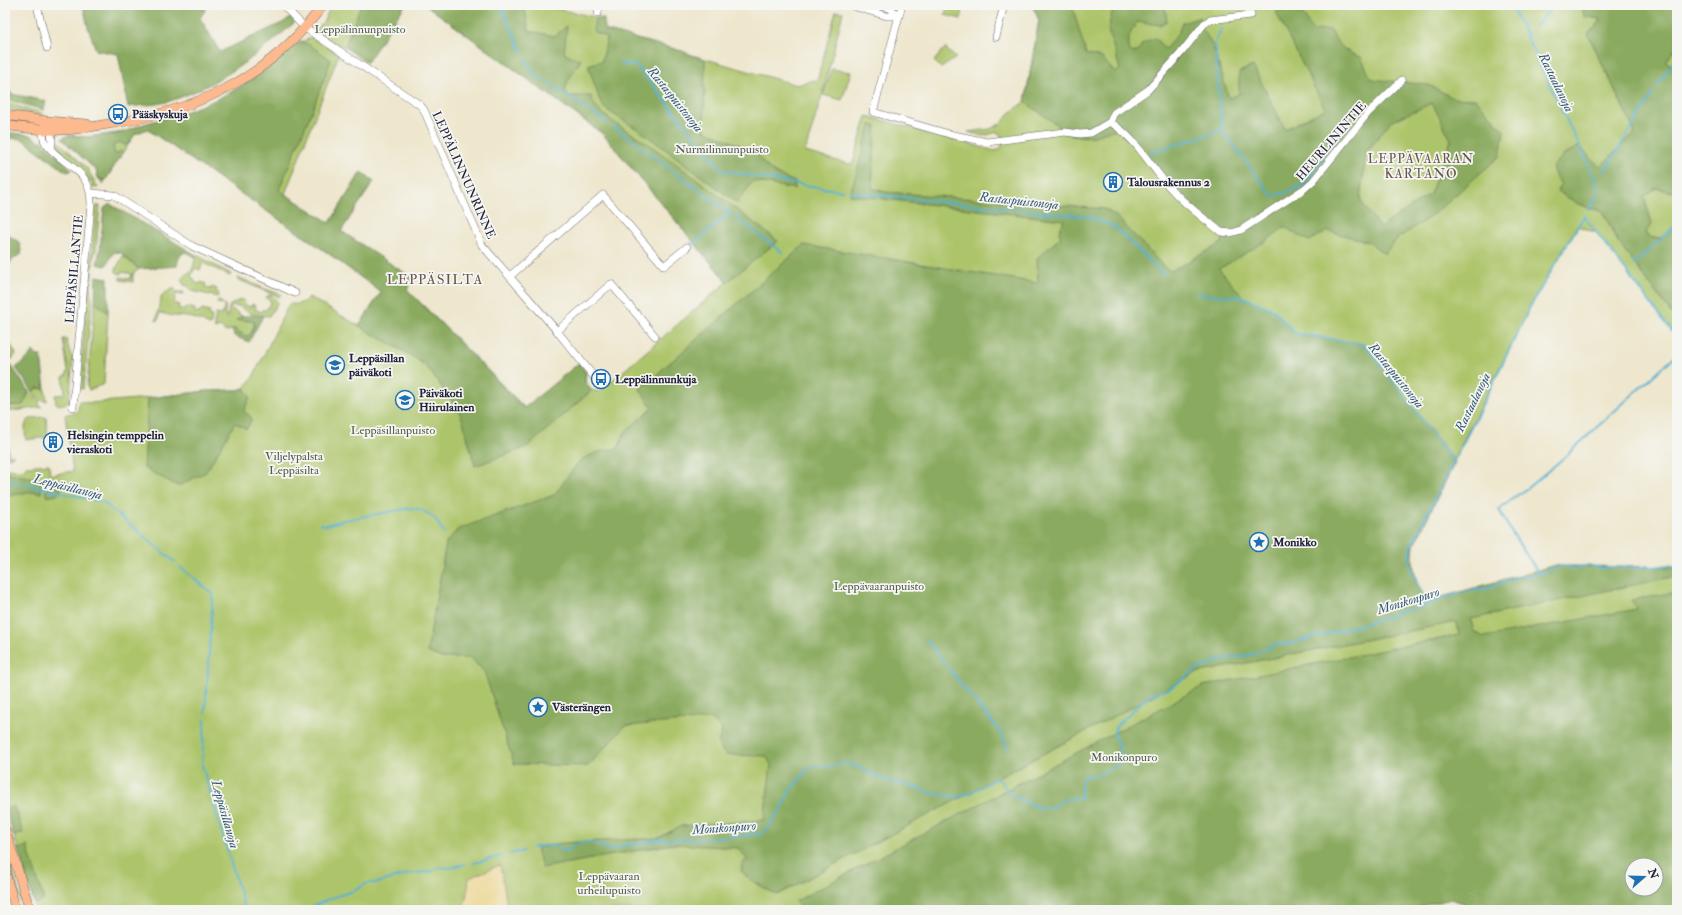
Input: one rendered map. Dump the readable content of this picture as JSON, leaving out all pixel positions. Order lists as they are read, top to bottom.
{
  "streets": {
    "street": ["HEURLININTIE", "LEPPÄLINNUNRINNE", "LEPPÄSILLANTIE"]
  },
  "districts": ["LEPPÄVAARAN KARTANO", "LEPPÄSILTA"],
  "water": [
    "Rastaalanoja",
    "Rastaspuistonoja",
    "Leppäsillanoja",
    "Monikonpuro"
  ],
  "parks": [
    "Leppälinnunpuisto",
    "Nurmilinnunpuisto",
    "Leppäsillanpuisto",
    "Viljelypalsta Leppäsilta",
    "Leppävaaranpuisto",
    "Monikonpuro",
    "Leppävaaran urheilupuisto"
  ],
  "places": {
    "bus stop": ["Pääskyskuja", "Leppälinnunkuja"],
    "building": ["Talousrakennus 2", "Helsingin temppelin vieraskoti"],
    "school or university": ["Leppäsillan päiväkoti", "Päiväkoti Hiirulainen"],
    "place": ["Monikko", "Västerängen"]
  },
  "north": "right"
}
